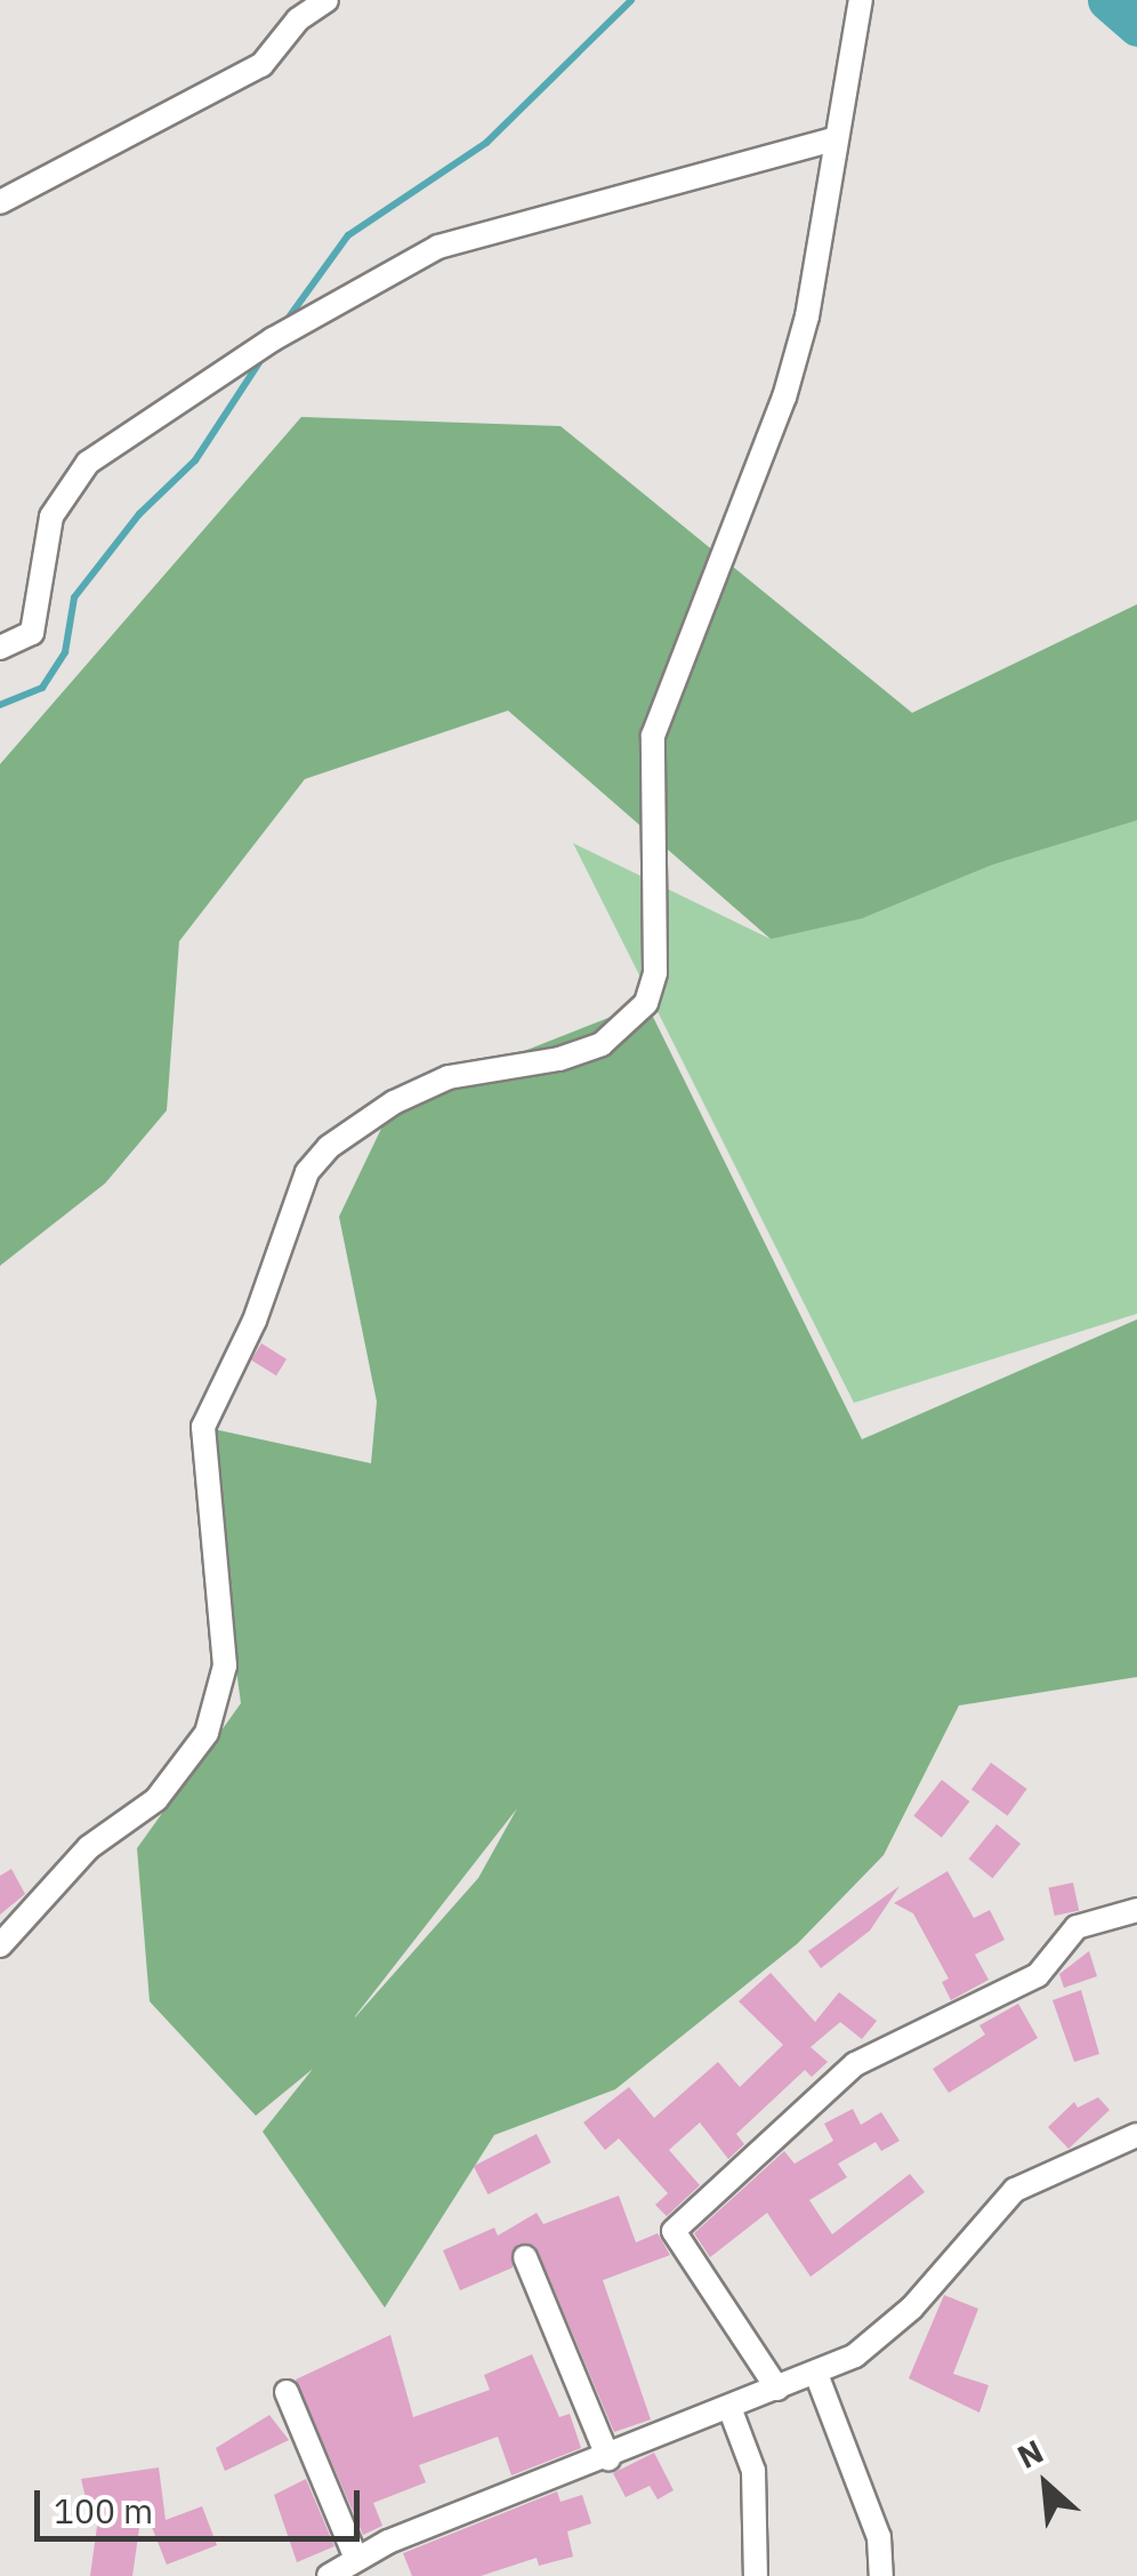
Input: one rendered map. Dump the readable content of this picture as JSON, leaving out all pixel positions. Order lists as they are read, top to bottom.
{
  "scale_bar": "100 m",
  "north": "top left"
}
